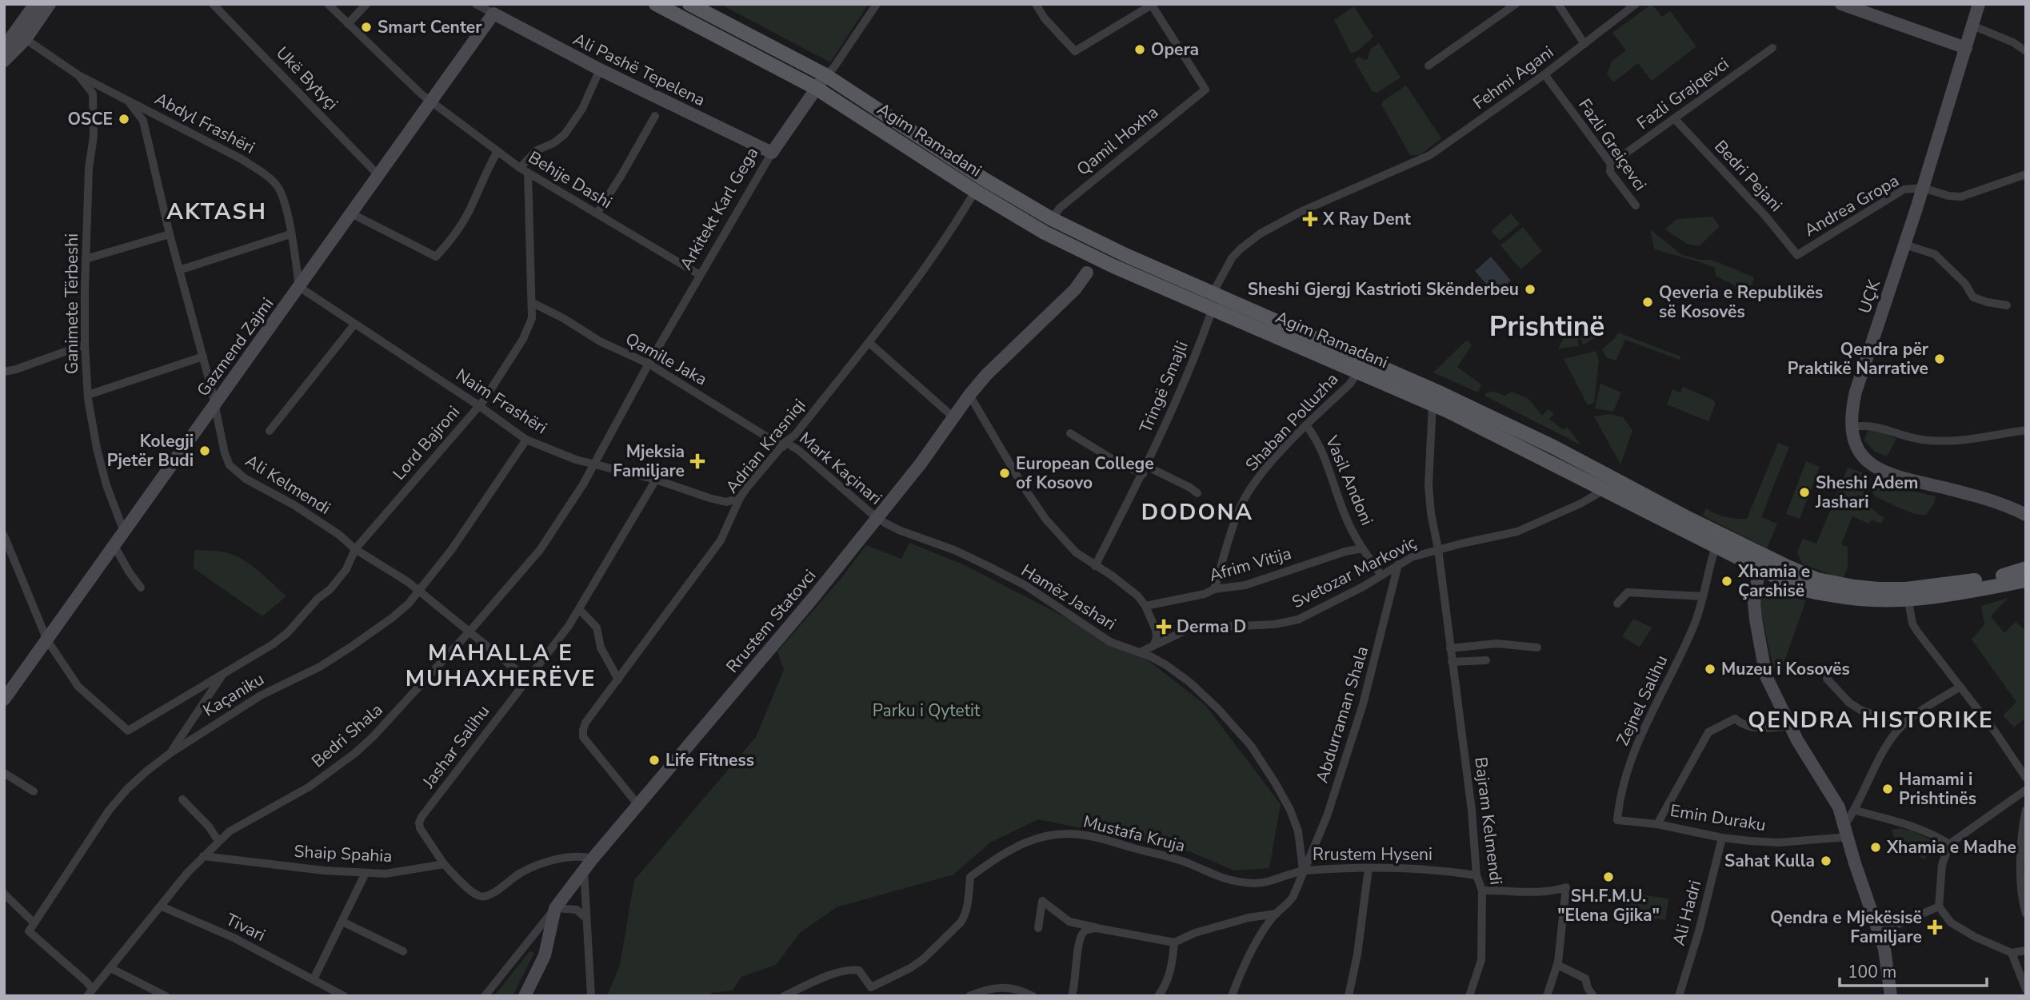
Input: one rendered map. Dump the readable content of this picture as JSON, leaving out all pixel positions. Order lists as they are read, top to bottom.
{
  "streets": {
    "main road": ["Agim Ramadani"],
    "street": [
      "Ali Pashë Tepelena",
      "Fehmi Agani",
      "Ukë Bytyçi",
      "Fazli Grajqevci",
      "Abdyl Frashëri",
      "Qamil Hoxha",
      "Fazli Greiçevci",
      "Bedri Pejani",
      "Behije Dashi",
      "Andrea Gropa",
      "Arkitekt Karl Gega",
      "UÇK",
      "Ganimete Tërbeshi",
      "Gazmend Zajmi",
      "Qamile Jaka",
      "Tringë Smajli",
      "Naim Frashëri",
      "Shaban Polluzha",
      "Lord Bajroni",
      "Adrian Krasniqi",
      "Mark Kaçinari",
      "Vasil Andoni",
      "Ali Kelmendi",
      "Afrim Vitija",
      "Svetozar Markoviç",
      "Hamëz Jashari",
      "Rrustem Statovci",
      "Kaçaniku",
      "Zejnel Salihu",
      "Abdurraman Shala",
      "Bedri Shala",
      "Jashar Salihu",
      "Emin Duraku",
      "Bajram Kelmendi",
      "Mustafa Kruja",
      "Shaip Spahia",
      "Rrustem Hyseni",
      "Ali Hadri",
      "Tivari"
    ]
  },
  "crossings": [
    ["Ali Pashë Tepelena", "Arkitekt Karl Gega"],
    ["Ali Pashë Tepelena", "Gazmend Zajmi"],
    ["Fehmi Agani", "Fazli Greiçevci"],
    ["Fehmi Agani", "Tringë Smajli"],
    ["Ukë Bytyçi", "Gazmend Zajmi"],
    ["Fazli Grajqevci", "Fazli Greiçevci"],
    ["Fazli Grajqevci", "Bedri Pejani"],
    ["Abdyl Frashëri", "Ganimete Tërbeshi"],
    ["Abdyl Frashëri", "Gazmend Zajmi"],
    ["Abdyl Frashëri", "Naim Frashëri"],
    ["Abdyl Frashëri", "Ali Kelmendi"],
    ["Agim Ramadani", "Qamil Hoxha"],
    ["Agim Ramadani", "Arkitekt Karl Gega"],
    ["Agim Ramadani", "Tringë Smajli"],
    ["Agim Ramadani", "Shaban Polluzha"],
    ["Agim Ramadani", "Adrian Krasniqi"],
    ["Agim Ramadani", "Svetozar Markoviç"],
    ["Agim Ramadani", "Zejnel Salihu"],
    ["Agim Ramadani", "Bajram Kelmendi"],
    ["Bedri Pejani", "Andrea Gropa"],
    ["Behije Dashi", "Arkitekt Karl Gega"],
    ["Behije Dashi", "Gazmend Zajmi"],
    ["Behije Dashi", "Lord Bajroni"],
    ["Andrea Gropa", "UÇK"],
    ["Arkitekt Karl Gega", "Qamile Jaka"],
    ["Arkitekt Karl Gega", "Naim Frashëri"],
    ["Arkitekt Karl Gega", "Bedri Shala"],
    ["Ganimete Tërbeshi", "Gazmend Zajmi"],
    ["Gazmend Zajmi", "Naim Frashëri"],
    ["Gazmend Zajmi", "Lord Bajroni"],
    ["Gazmend Zajmi", "Ali Kelmendi"],
    ["Qamile Jaka", "Lord Bajroni"],
    ["Qamile Jaka", "Adrian Krasniqi"],
    ["Qamile Jaka", "Mark Kaçinari"],
    ["Naim Frashëri", "Lord Bajroni"],
    ["Naim Frashëri", "Adrian Krasniqi"],
    ["Naim Frashëri", "Kaçaniku"],
    ["Naim Frashëri", "Bedri Shala"],
    ["Naim Frashëri", "Jashar Salihu"],
    ["Shaban Polluzha", "Vasil Andoni"],
    ["Shaban Polluzha", "Afrim Vitija"],
    ["Lord Bajroni", "Ali Kelmendi"],
    ["Lord Bajroni", "Kaçaniku"],
    ["Adrian Krasniqi", "Mark Kaçinari"],
    ["Adrian Krasniqi", "Rrustem Statovci"],
    ["Mark Kaçinari", "Hamëz Jashari"],
    ["Mark Kaçinari", "Rrustem Statovci"],
    ["Vasil Andoni", "Afrim Vitija"],
    ["Vasil Andoni", "Svetozar Markoviç"],
    ["Ali Kelmendi", "Kaçaniku"],
    ["Ali Kelmendi", "Bedri Shala"],
    ["Ali Kelmendi", "Jashar Salihu"],
    ["Svetozar Markoviç", "Hamëz Jashari"],
    ["Svetozar Markoviç", "Abdurraman Shala"],
    ["Svetozar Markoviç", "Bajram Kelmendi"],
    ["Hamëz Jashari", "Rrustem Statovci"],
    ["Hamëz Jashari", "Abdurraman Shala"],
    ["Hamëz Jashari", "Mustafa Kruja"],
    ["Hamëz Jashari", "Rrustem Hyseni"],
    ["Zejnel Salihu", "Emin Duraku"],
    ["Abdurraman Shala", "Mustafa Kruja"],
    ["Abdurraman Shala", "Rrustem Hyseni"],
    ["Bedri Shala", "Shaip Spahia"],
    ["Bedri Shala", "Tivari"],
    ["Jashar Salihu", "Shaip Spahia"],
    ["Emin Duraku", "Ali Hadri"],
    ["Bajram Kelmendi", "Rrustem Hyseni"],
    ["Mustafa Kruja", "Rrustem Hyseni"]
  ],
  "districts": [
    "AKTASH",
    "Prishtinë",
    "DODONA",
    "MAHALLA E MUHAXHERËVE",
    "QENDRA HISTORIKE"
  ],
  "parks": ["Parku i Qytetit"],
  "places": {
    "other": [
      "Smart Center",
      "Opera",
      "OSCE",
      "Sheshi Gjergj Kastrioti Skënderbeu",
      "Qeveria e Republikës së Kosovës",
      "Qendra për Praktikë Narrative",
      "Kolegji Pjetër Budi",
      "European College of Kosovo",
      "Sheshi Adem Jashari",
      "Xhamia e Çarshisë",
      "Muzeu i Kosovës",
      "Life Fitness",
      "Hamami i Prishtinës",
      "Xhamia e Madhe",
      "Sahat Kulla",
      "SH.F.M.U. \"Elena Gjika\""
    ],
    "health": [
      "X Ray Dent",
      "Mjeksia Familjare",
      "Derma D",
      "Qendra e Mjekësisë Familjare"
    ]
  },
  "scale_bar": "100 m"
}
